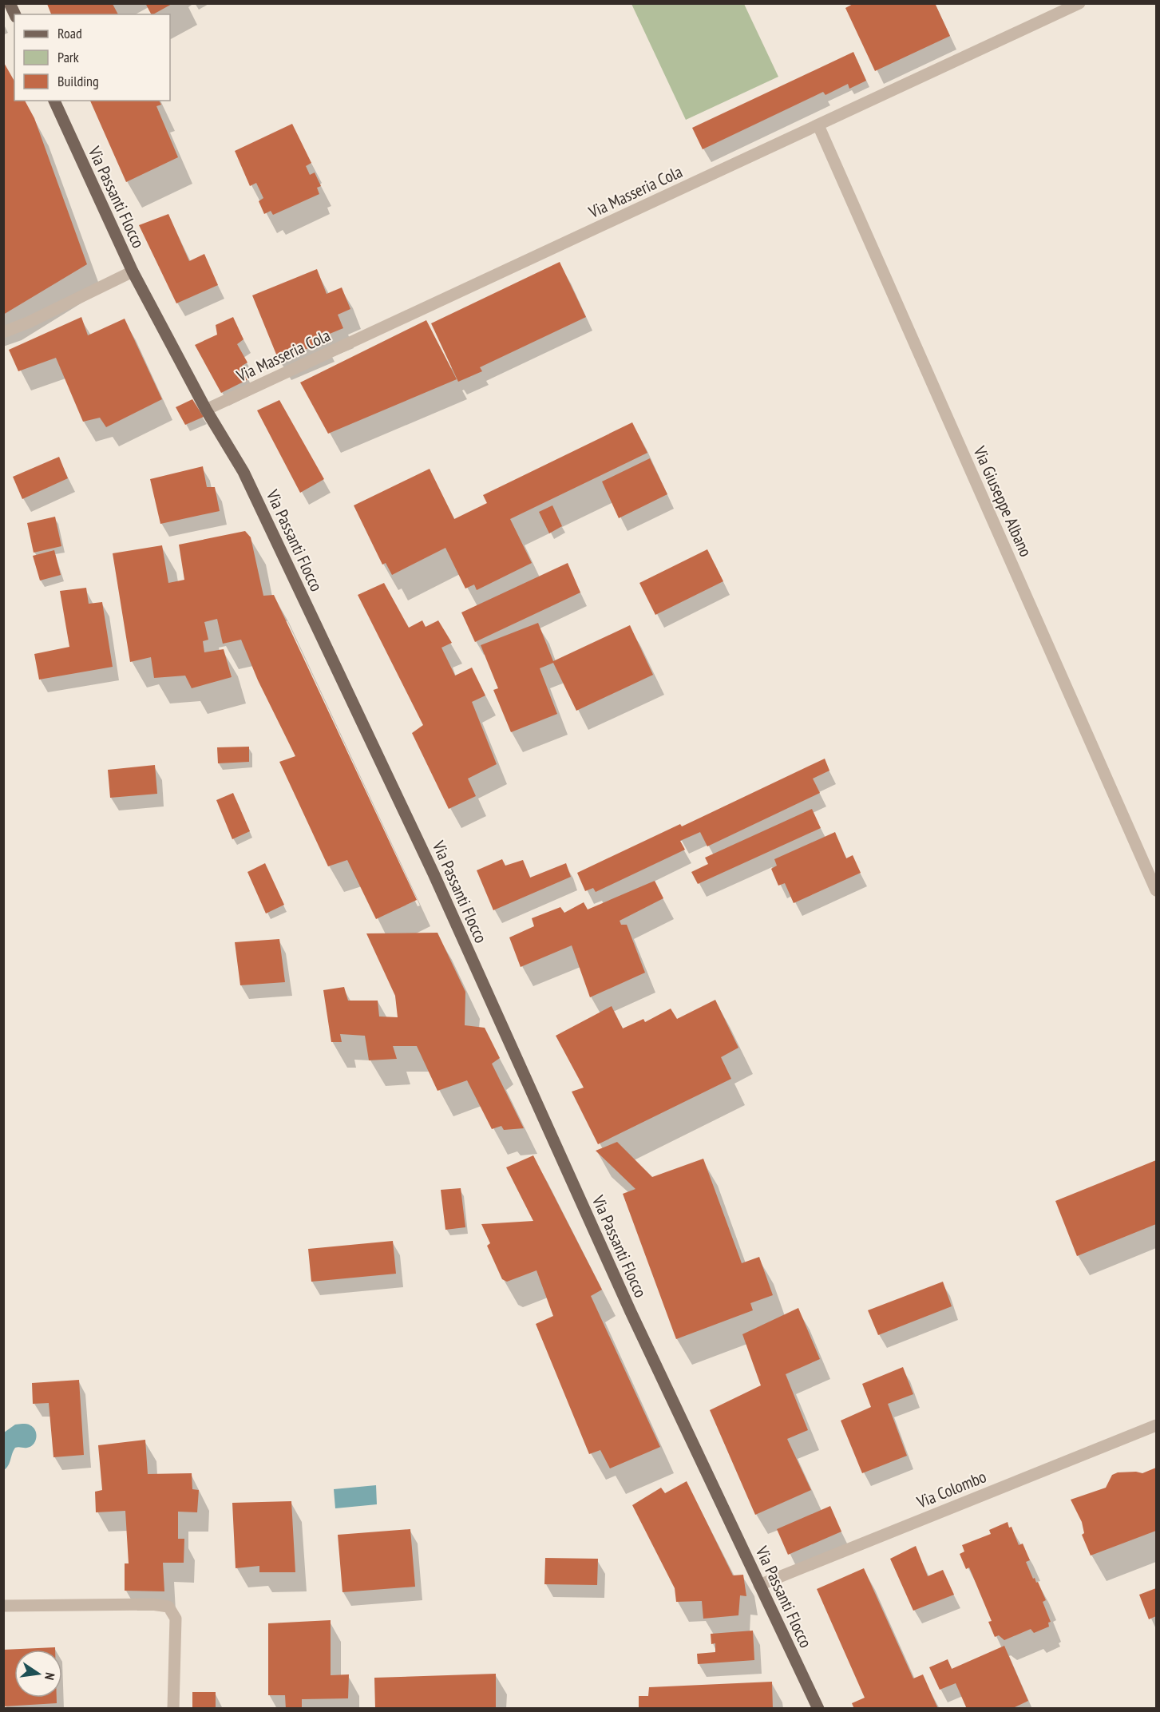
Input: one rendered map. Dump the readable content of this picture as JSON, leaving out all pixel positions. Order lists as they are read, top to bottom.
{
  "streets": {
    "main road": ["Via Passanti Flocco"],
    "street": ["Via Masseria Cola", "Via Giuseppe Albano", "Via Colombo"]
  },
  "crossings": [
    ["Via Masseria Cola", "Via Passanti Flocco"],
    ["Via Masseria Cola", "Via Giuseppe Albano"],
    ["Via Passanti Flocco", "Via Colombo"]
  ],
  "legend": ["Road", "Park", "Building"],
  "north": "right"
}
